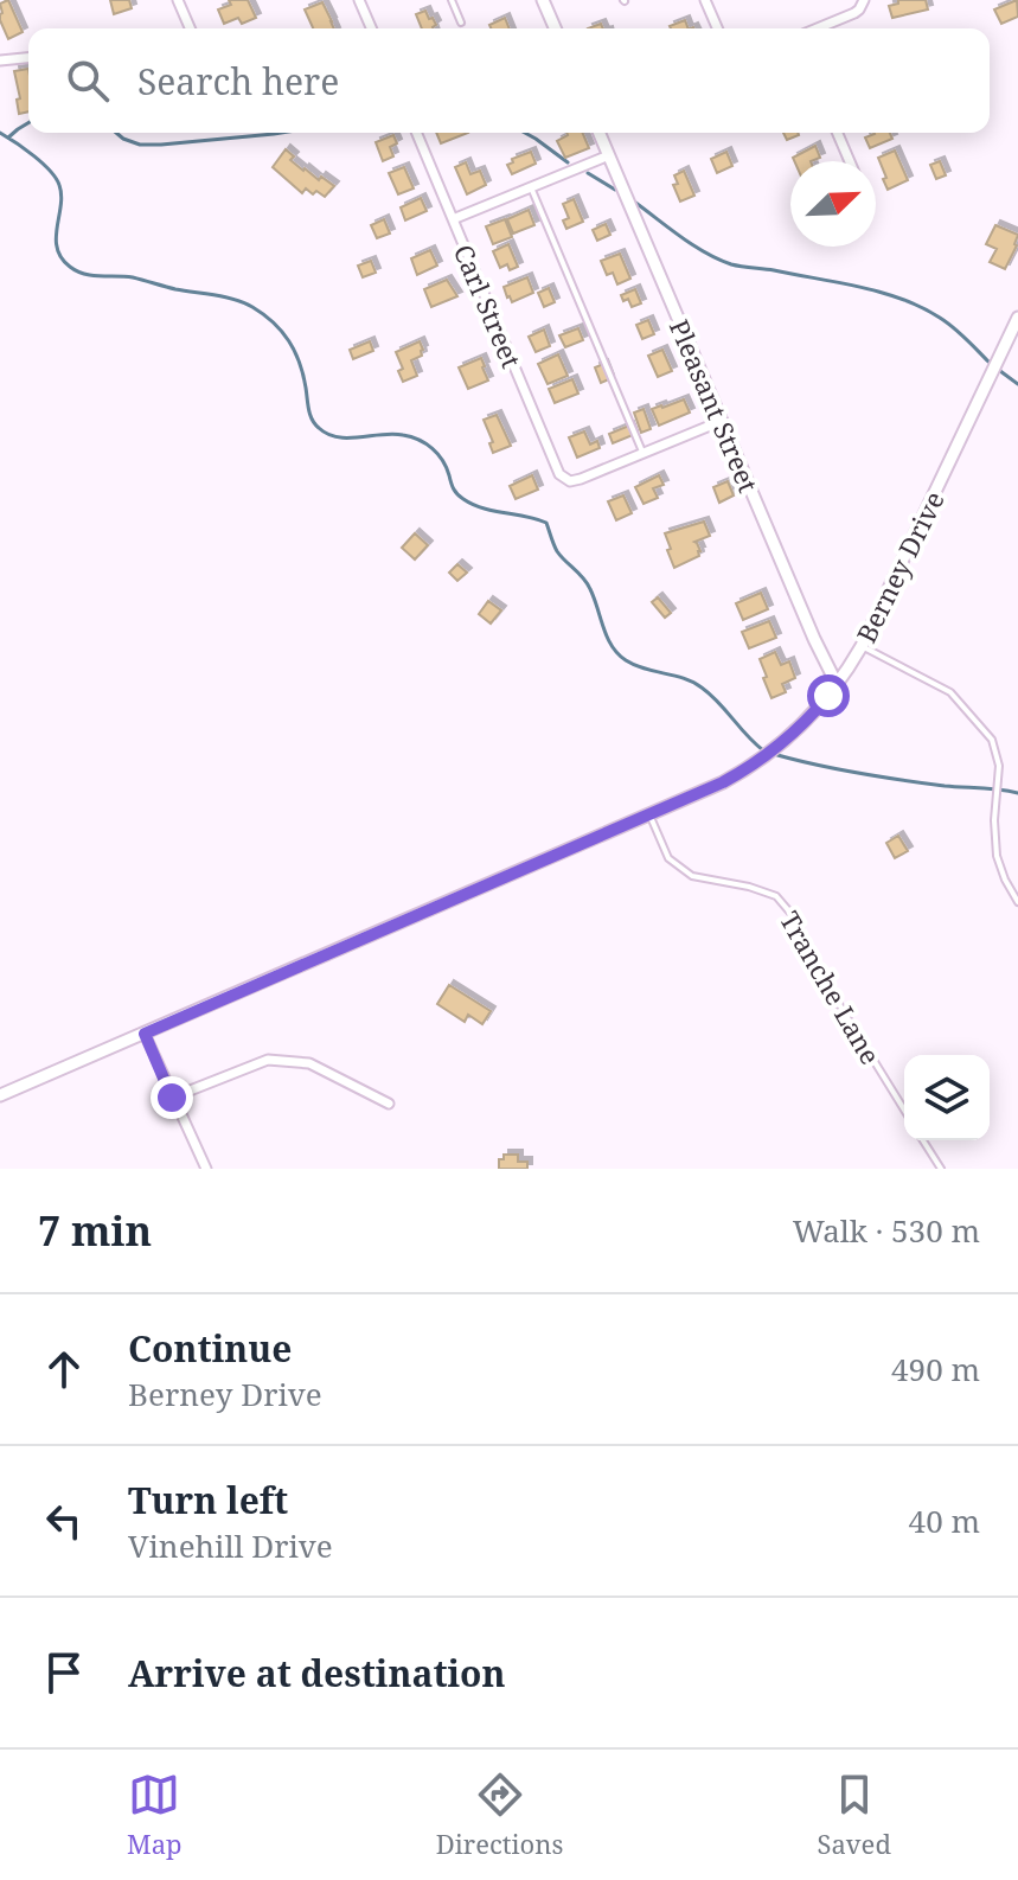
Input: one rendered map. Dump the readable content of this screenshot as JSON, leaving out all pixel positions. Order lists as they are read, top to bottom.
{
  "streets": {
    "street": ["Carl Street", "Pleasant Street", "Berney Drive"],
    "lane": ["Tranche Lane"]
  },
  "crossings": [
    ["Pleasant Street", "Berney Drive"],
    ["Berney Drive", "Tranche Lane"]
  ],
  "north": "top right",
  "page": {
    "search": "Search here",
    "heading": ["7 min", "Walk · 530 m"],
    "list": [
      ["Continue", "Berney Drive", "490 m"],
      ["Turn left", "Vinehill Drive", "40 m"],
      "Arrive at destination"
    ],
    "nav": ["Map", "Directions", "Saved"]
  }
}
